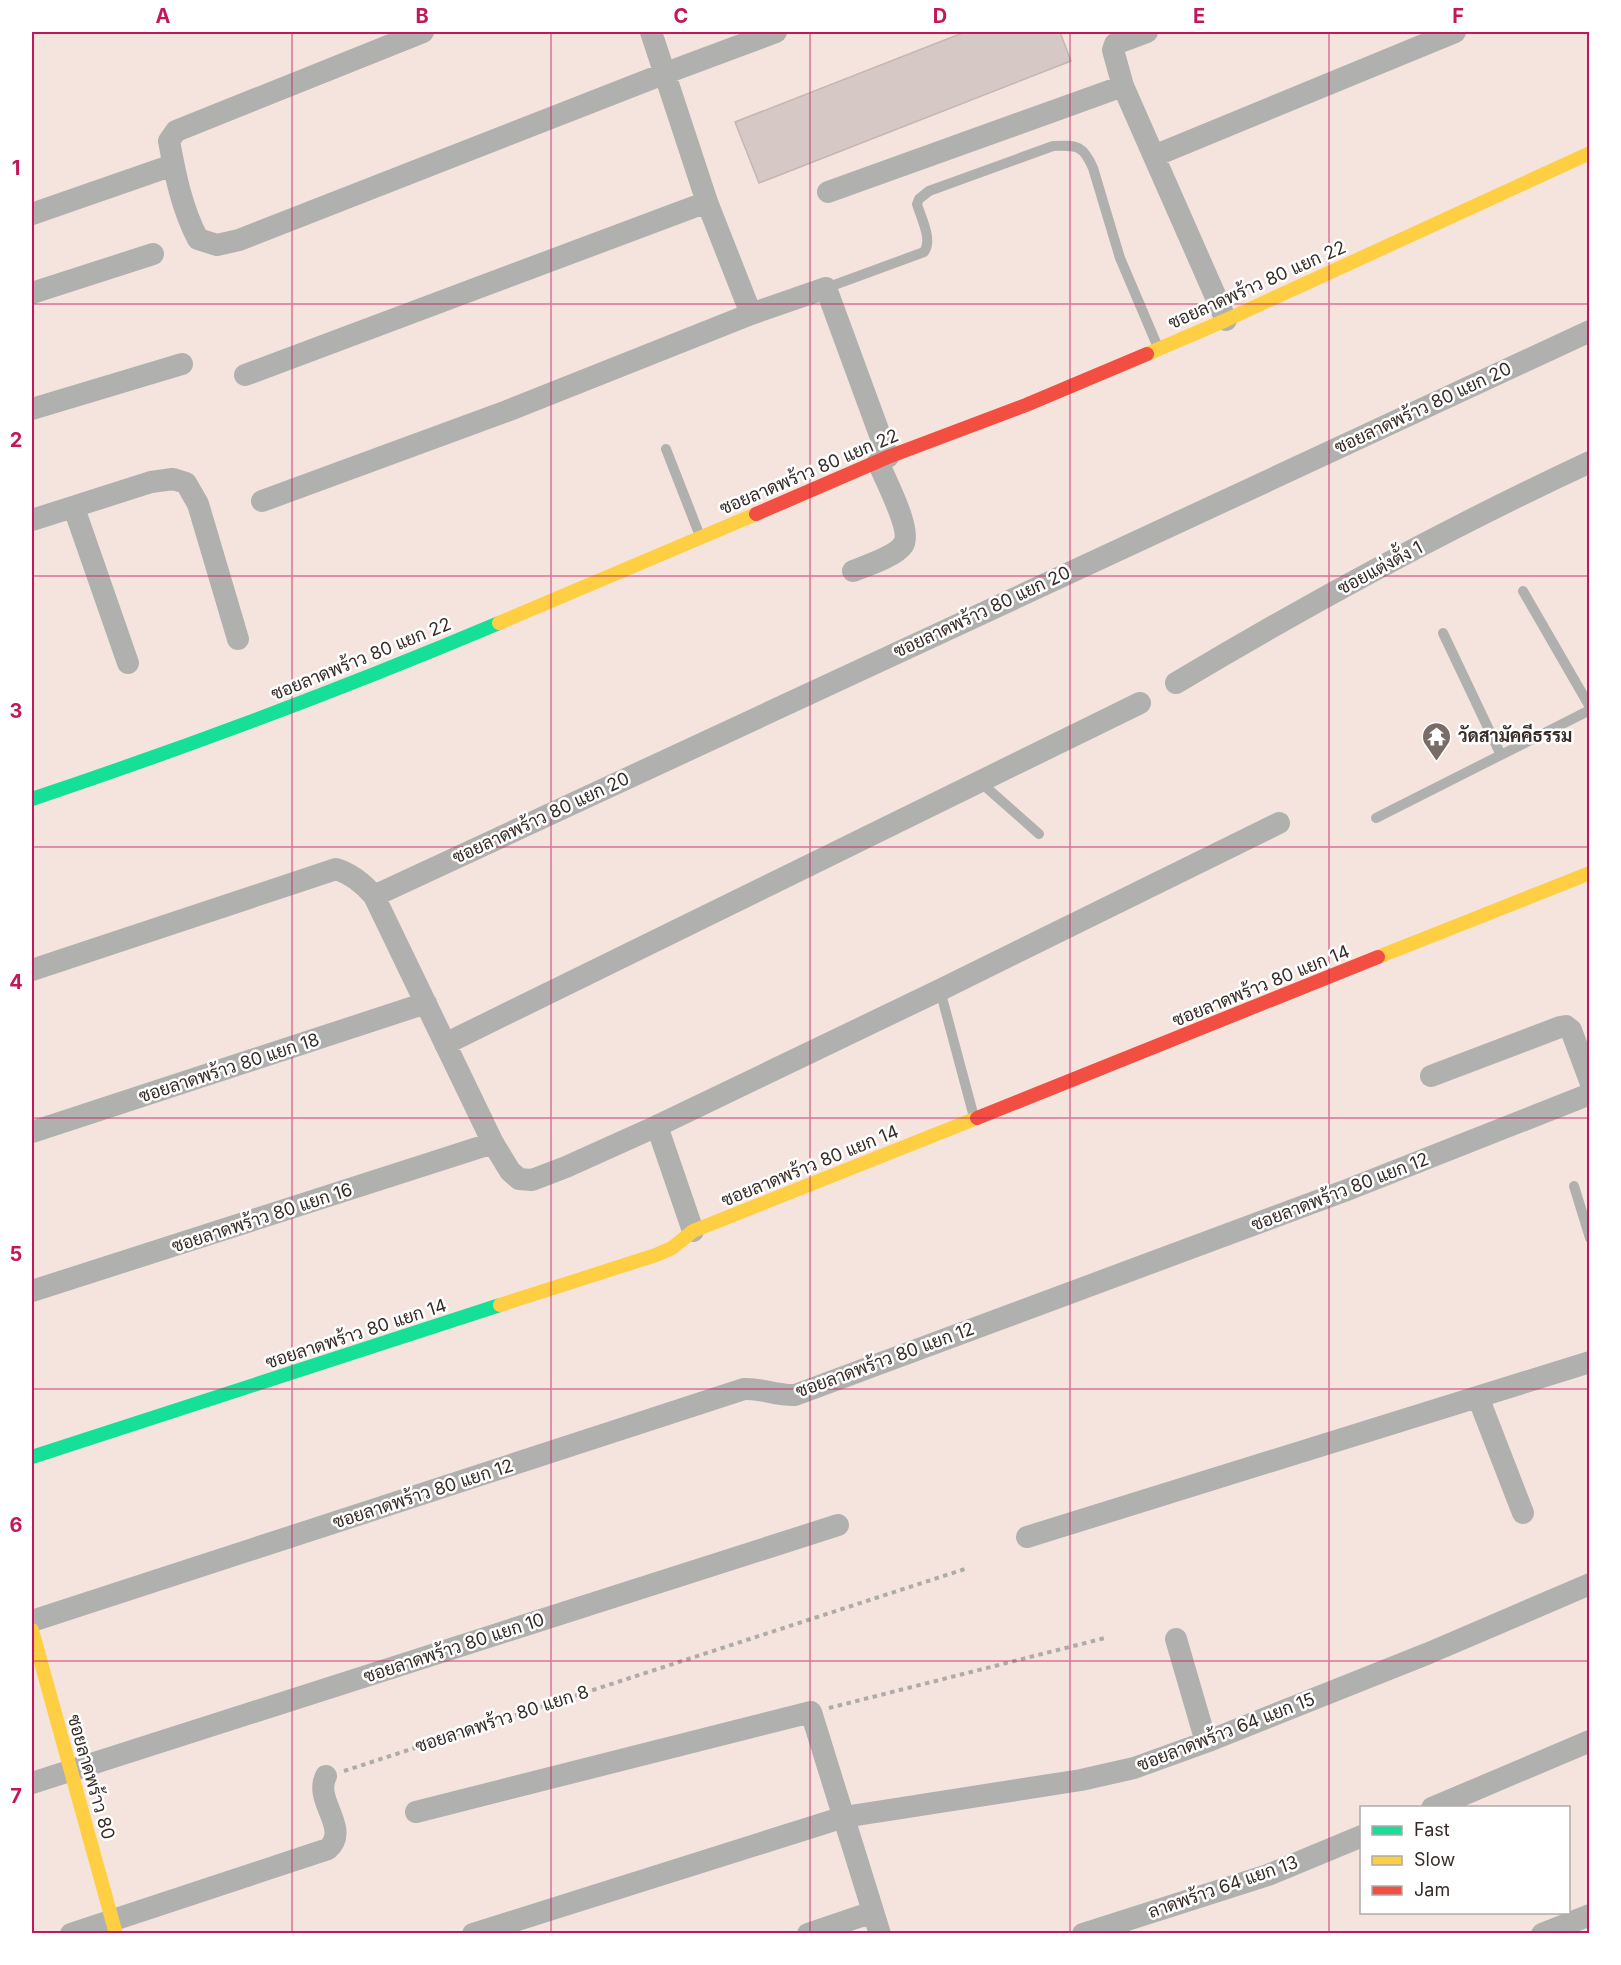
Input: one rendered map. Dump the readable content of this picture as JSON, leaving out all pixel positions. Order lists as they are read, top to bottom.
{
  "streets": {
    "street": [
      "ซอยลาดพร้าว 80 แยก 22",
      "ซอยลาดพร้าว 80 แยก 20",
      "ซอยแต่งตั้ง 1",
      "ซอยลาดพร้าว 80 แยก 14",
      "ซอยลาดพร้าว 80 แยก 18",
      "ซอยลาดพร้าว 80 แยก 12",
      "ซอยลาดพร้าว 80 แยก 16",
      "ซอยลาดพร้าว 80 แยก 10",
      "ซอยลาดพร้าว 64 แยก 15",
      "ซอยลาดพร้าว 80",
      "ลาดพร้าว 64 แยก 13"
    ],
    "path": ["ซอยลาดพร้าว 80 แยก 8"]
  },
  "crossings": [
    ["ซอยลาดพร้าว 80 แยก 10", "ซอยลาดพร้าว 80"]
  ],
  "places": {
    "temple": ["วัดสามัคคีธรรม"]
  },
  "legend": ["Fast", "Slow", "Jam"],
  "grid": {
    "columns": [
      "A",
      "B",
      "C",
      "D",
      "E",
      "F"
    ],
    "rows": [
      "1",
      "2",
      "3",
      "4",
      "5",
      "6",
      "7"
    ]
  }
}
